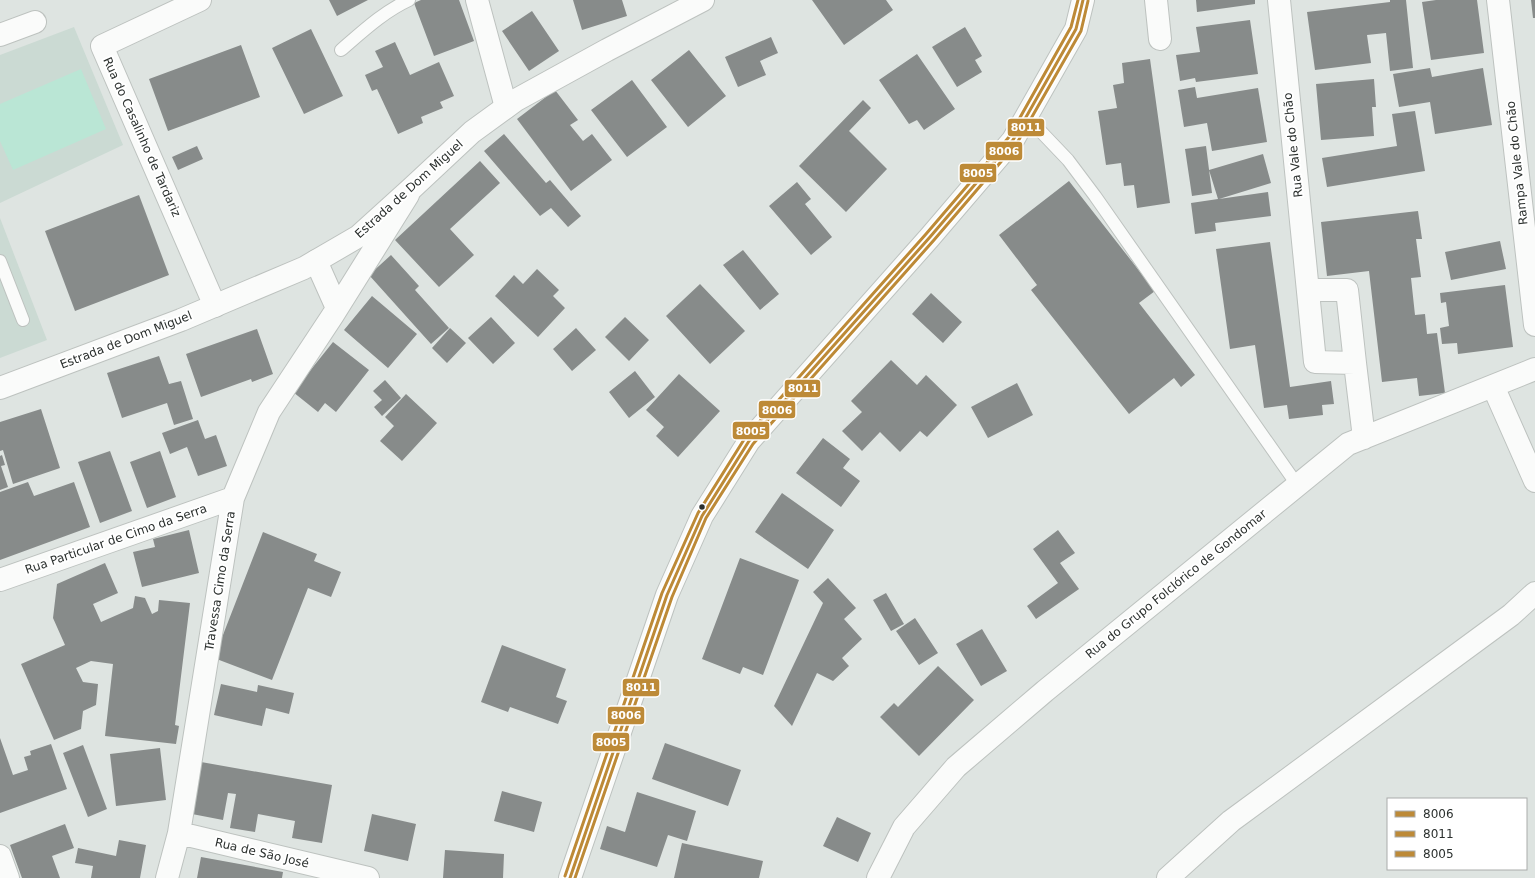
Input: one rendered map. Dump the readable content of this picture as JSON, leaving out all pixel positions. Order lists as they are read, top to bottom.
{
  "streets": {
    "street": [
      "Rua do Casalinho de Tardariz",
      "Rua Vale do Chão",
      "Rampa Vale do Chão",
      "Estrada de Dom Miguel",
      "Rua Particular de Cimo da Serra",
      "Travessa Cimo da Serra",
      "Rua do Grupo Folclórico de Gondomar",
      "Rua de São José"
    ]
  },
  "crossings": [
    ["Rua do Casalinho de Tardariz", "Estrada de Dom Miguel"],
    ["Estrada de Dom Miguel", "Travessa Cimo da Serra"],
    ["Rua Particular de Cimo da Serra", "Travessa Cimo da Serra"],
    ["Travessa Cimo da Serra", "Rua de São José"]
  ],
  "lines": ["transit line 8006", "transit line 8005", "transit line 8011"],
  "legend": ["8006", "8011", "8005"]
}
